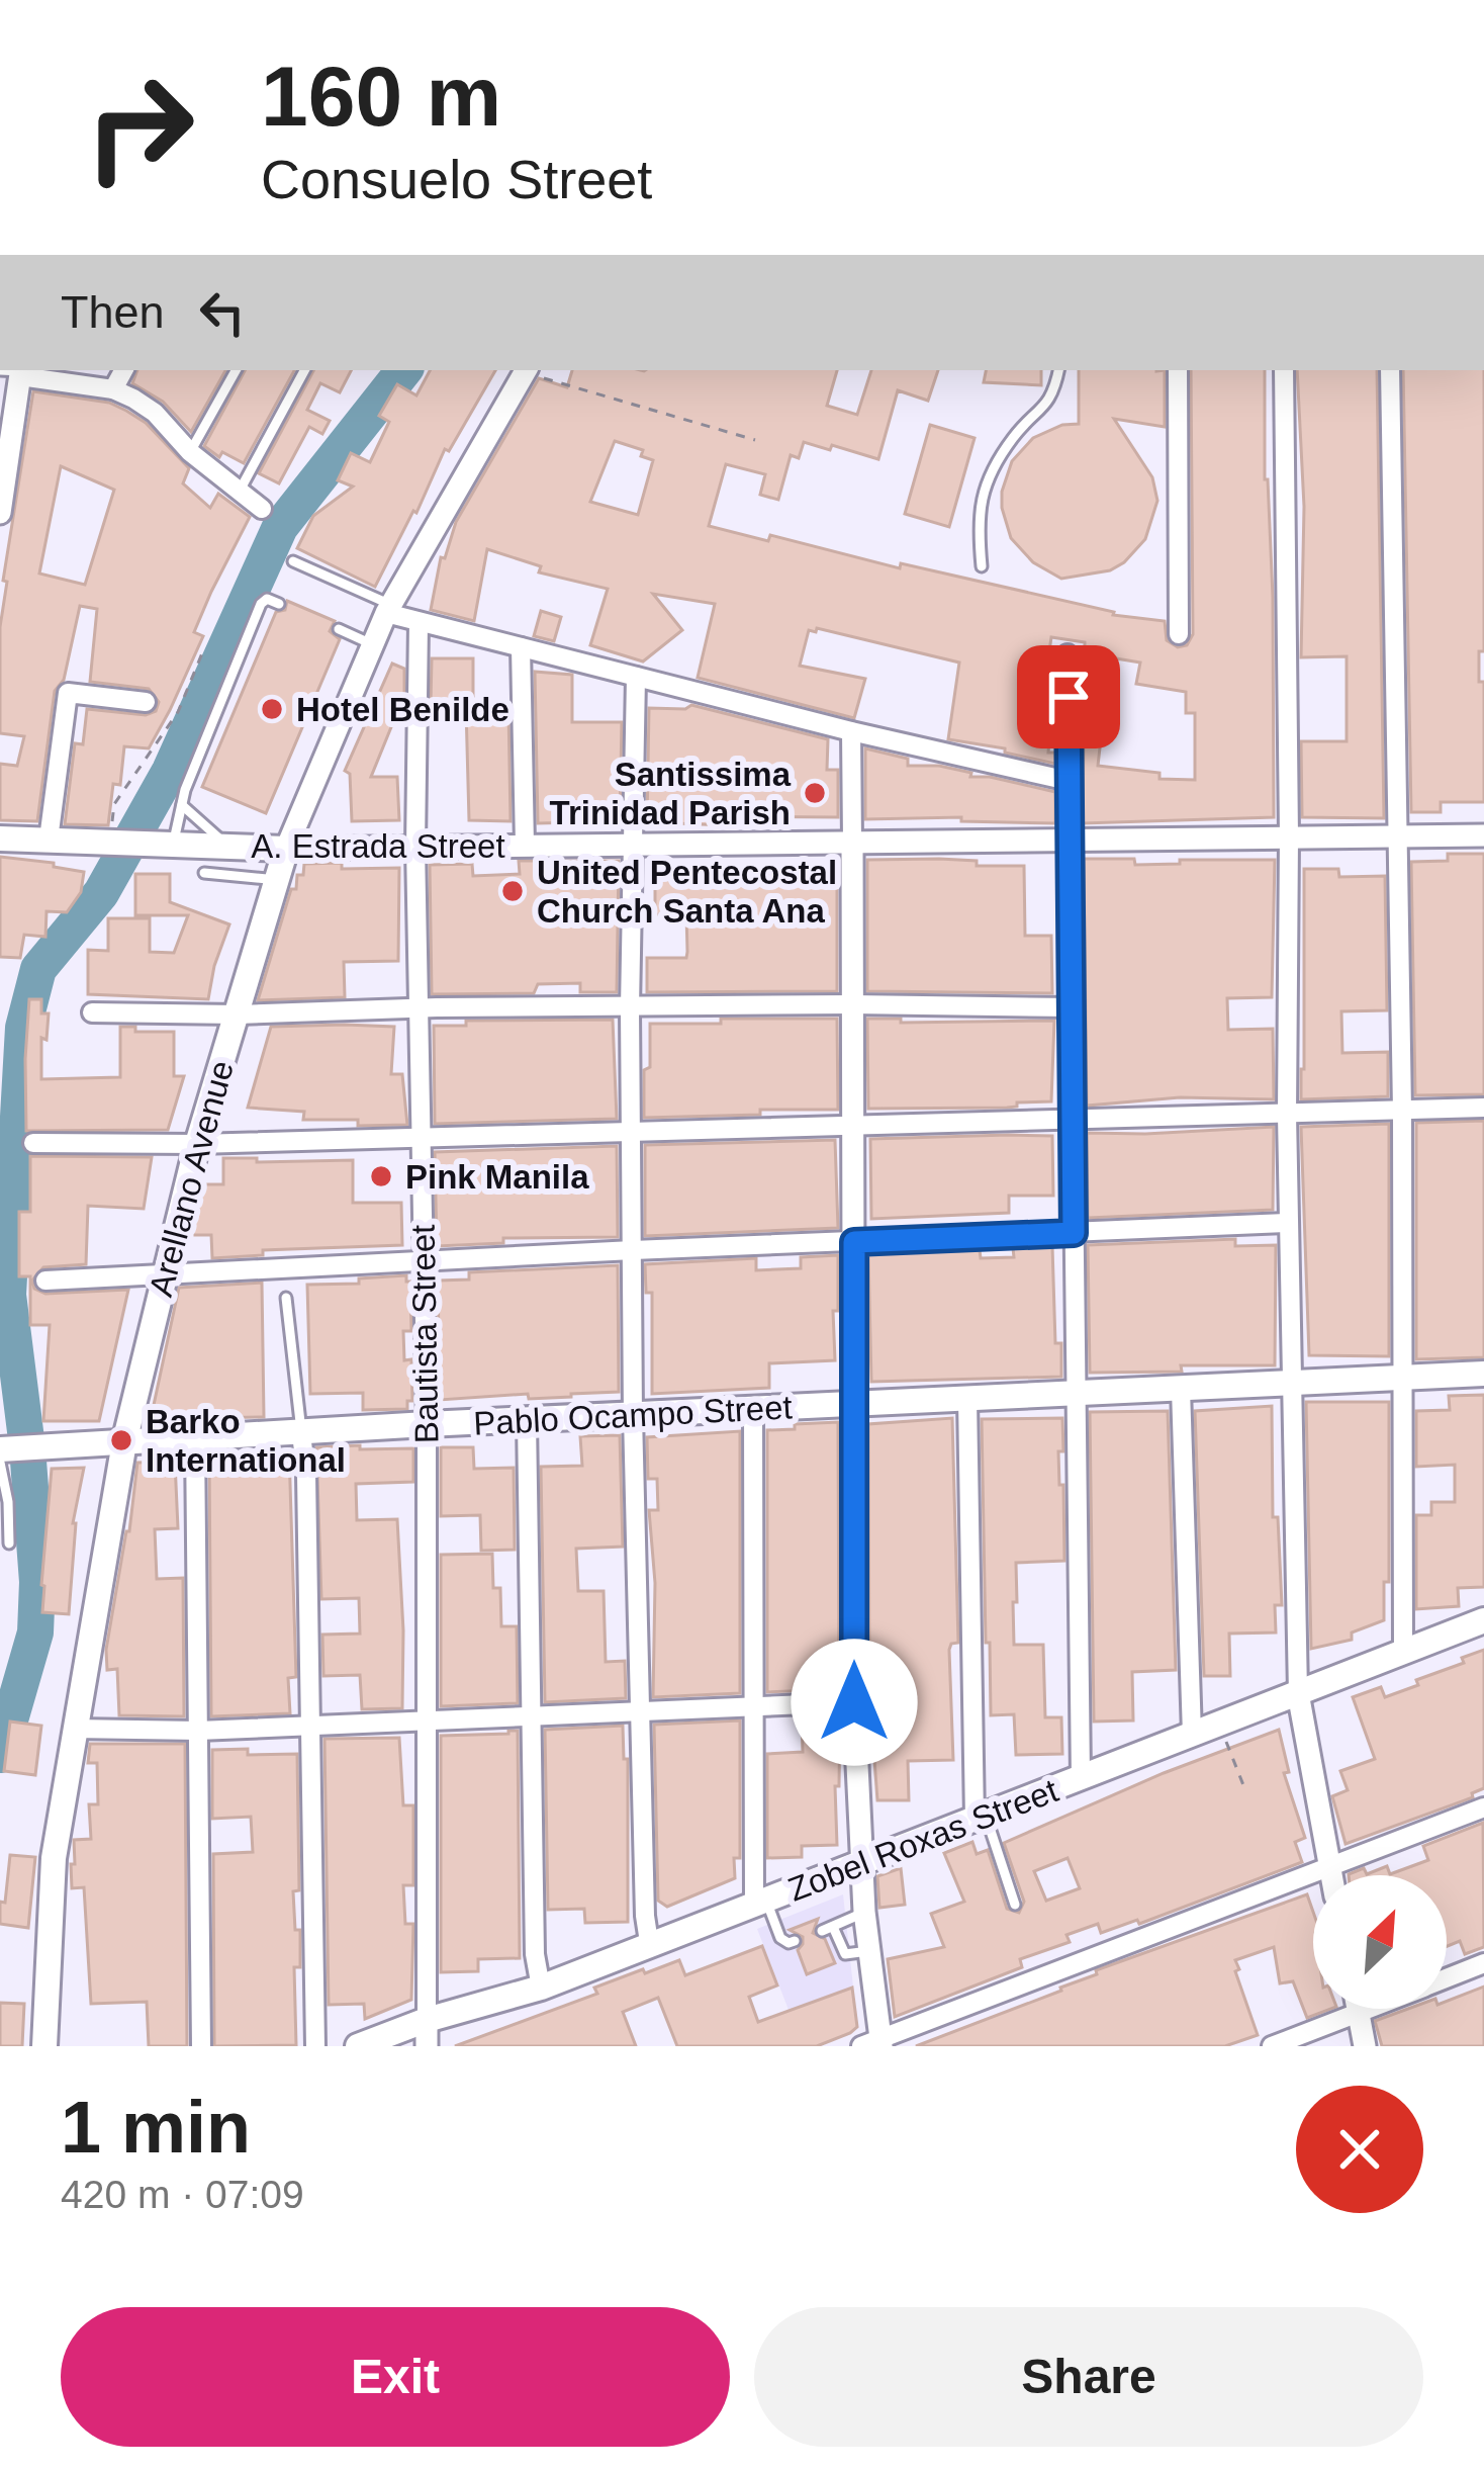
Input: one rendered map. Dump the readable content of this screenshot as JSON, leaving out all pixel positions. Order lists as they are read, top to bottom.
{
  "streets": {
    "main road": [
      "A. Estrada Street",
      "Arellano Avenue",
      "Pablo Ocampo Street",
      "Zobel Roxas Street"
    ],
    "street": ["Bautista Street"]
  },
  "crossings": [
    ["A. Estrada Street", "Arellano Avenue"],
    ["A. Estrada Street", "Bautista Street"],
    ["Arellano Avenue", "Pablo Ocampo Street"],
    ["Bautista Street", "Pablo Ocampo Street"],
    ["Bautista Street", "Zobel Roxas Street"]
  ],
  "places": [
    "Hotel Benilde",
    "Santissima Trinidad Parish",
    "United Pentecostal Church Santa Ana",
    "Pink Manila",
    "Barko International"
  ],
  "north": "top right",
  "page": {
    "turn": ["160 m", "Consuelo Street"],
    "then": "Then",
    "heading": ["1 min", "420 m · 07:09"],
    "buttons": ["Exit", "Share"]
  }
}
